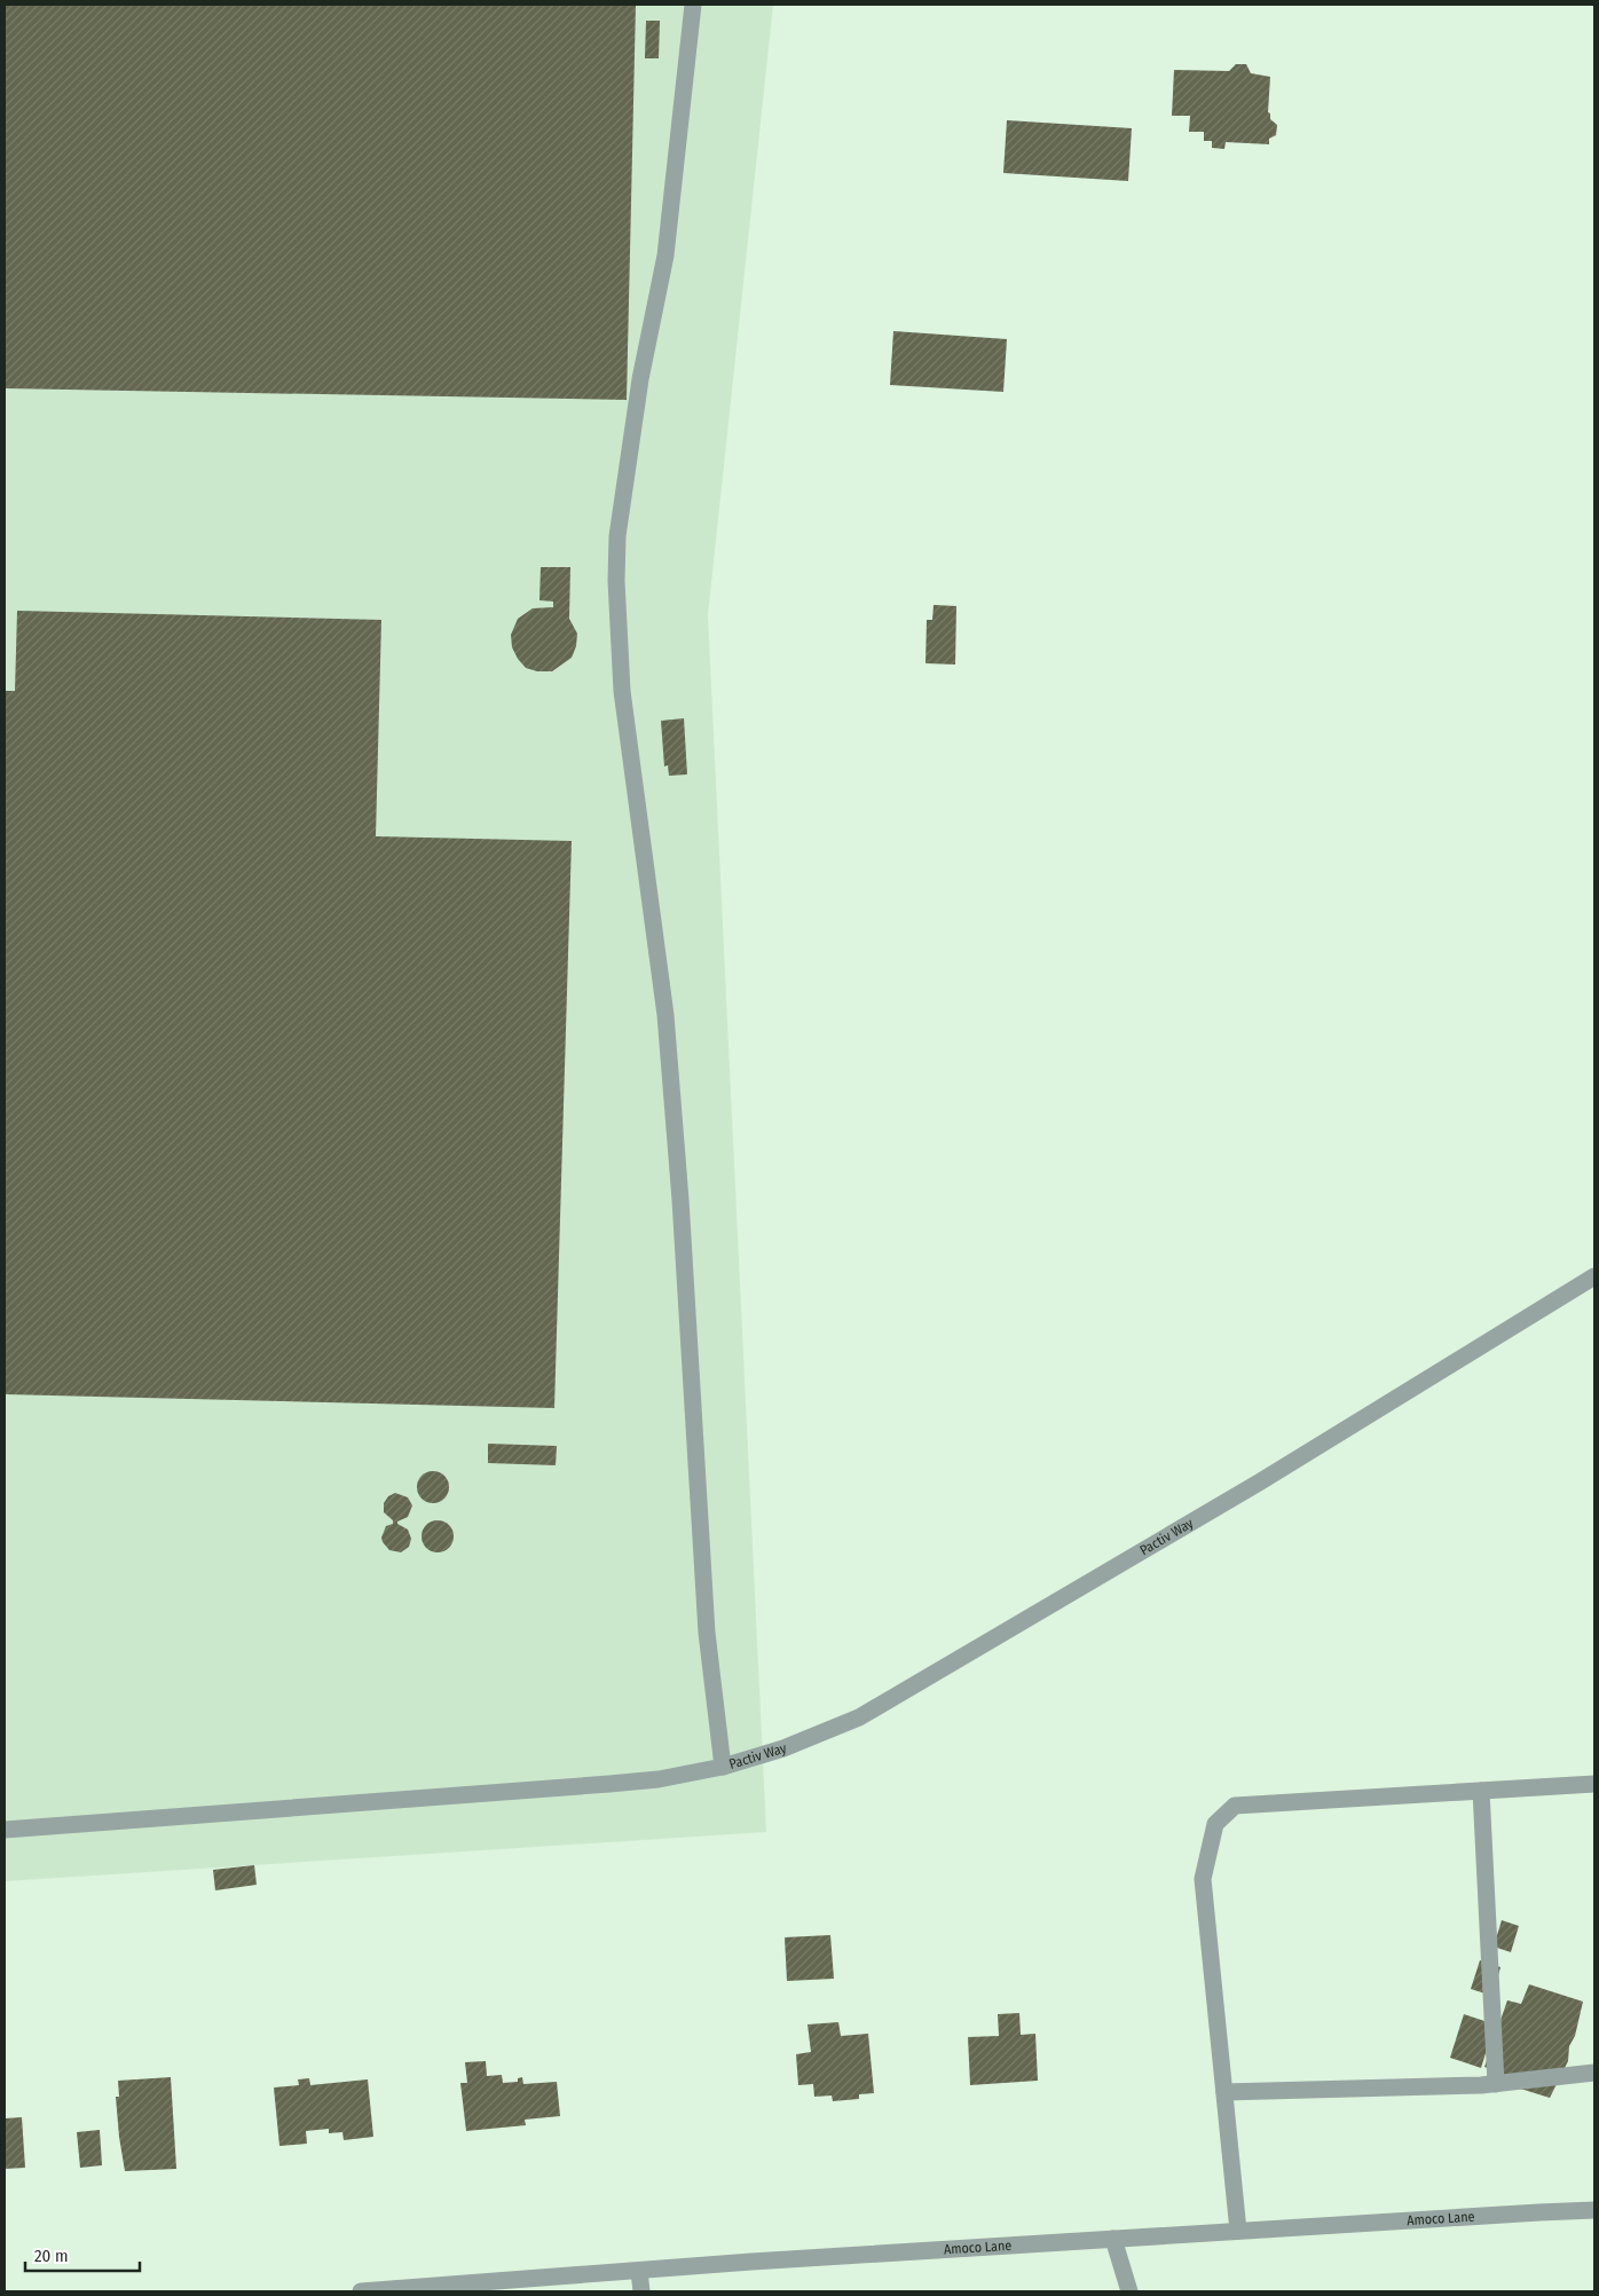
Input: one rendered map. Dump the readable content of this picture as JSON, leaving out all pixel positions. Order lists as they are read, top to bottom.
{
  "streets": {
    "street": ["Pactiv Way", "Amoco Lane"]
  },
  "scale_bar": "20 m"
}
